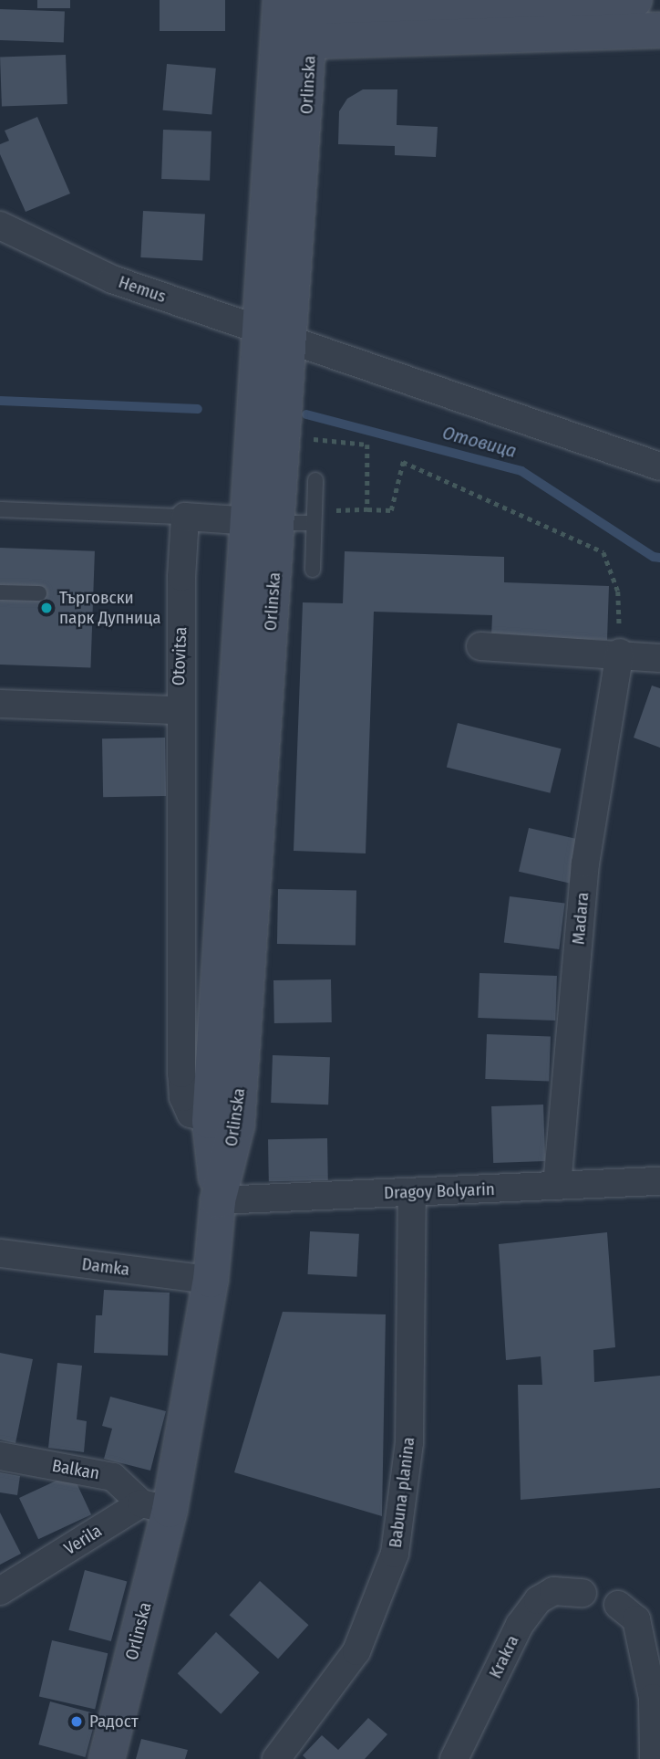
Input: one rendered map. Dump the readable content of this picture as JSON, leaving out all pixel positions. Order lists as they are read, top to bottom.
{
  "streets": {
    "street": [
      "Orlinska",
      "Hemus",
      "Otovitsa",
      "Madara",
      "Dragoy Bolyarin",
      "Damka",
      "Balkan",
      "Babuna planina",
      "Verila",
      "Krakra"
    ]
  },
  "crossings": [
    ["Orlinska", "Hemus"],
    ["Orlinska", "Dragoy Bolyarin"],
    ["Orlinska", "Damka"],
    ["Orlinska", "Balkan"],
    ["Orlinska", "Verila"],
    ["Madara", "Dragoy Bolyarin"],
    ["Dragoy Bolyarin", "Babuna planina"],
    ["Balkan", "Verila"]
  ],
  "water": ["Отовица"],
  "places": ["Търговски парк Дупница", "Радост"]
}
